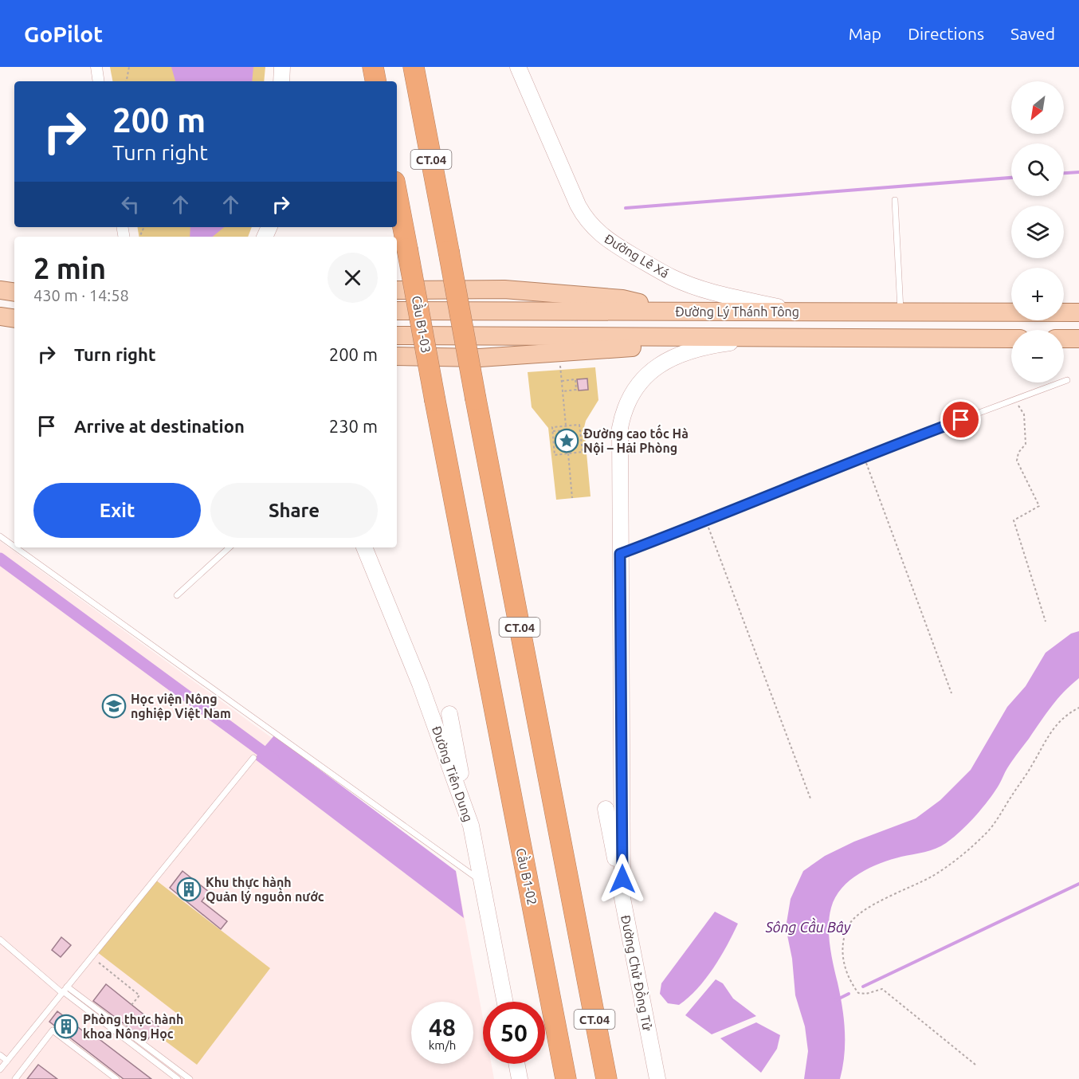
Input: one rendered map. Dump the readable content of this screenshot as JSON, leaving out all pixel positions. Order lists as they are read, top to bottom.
{
  "streets": {
    "highway": ["CT.04", "Cầu B1-03", "Cầu B1-02"],
    "main road": [
      "Đường Lê Xá",
      "Đường Lý Thánh Tông",
      "Đường Tiên Dung",
      "Đường Chử Đồng Tử"
    ]
  },
  "crossings": [
    ["Đường Lê Xá", "Đường Lý Thánh Tông"],
    ["Đường Lý Thánh Tông", "Đường Chử Đồng Tử"],
    ["Cầu B1-03", "Cầu B1-02"]
  ],
  "water": ["Sông Cầu Bây"],
  "places": {
    "place": ["Đường cao tốc Hà Nội – Hải Phòng"],
    "school or university": ["Học viện Nông nghiệp Việt Nam"],
    "building": ["Khu thực hành Quản lý nguồn nước", "Phòng thực hành khoa Nông Học"]
  },
  "north": "bottom left",
  "page": {
    "header": "GoPilot",
    "nav": ["Map", "Directions", "Saved"],
    "map_buttons": ["+", "−"],
    "turn": ["200 m", "Turn right"],
    "heading": ["2 min", "430 m · 14:58"],
    "list": [
      {
        "name": "Turn right",
        "value": "200 m"
      },
      {
        "name": "Arrive at destination",
        "value": "230 m"
      }
    ],
    "buttons": ["Exit", "Share"],
    "speed": "48 km/h",
    "limit": "50"
  }
}
